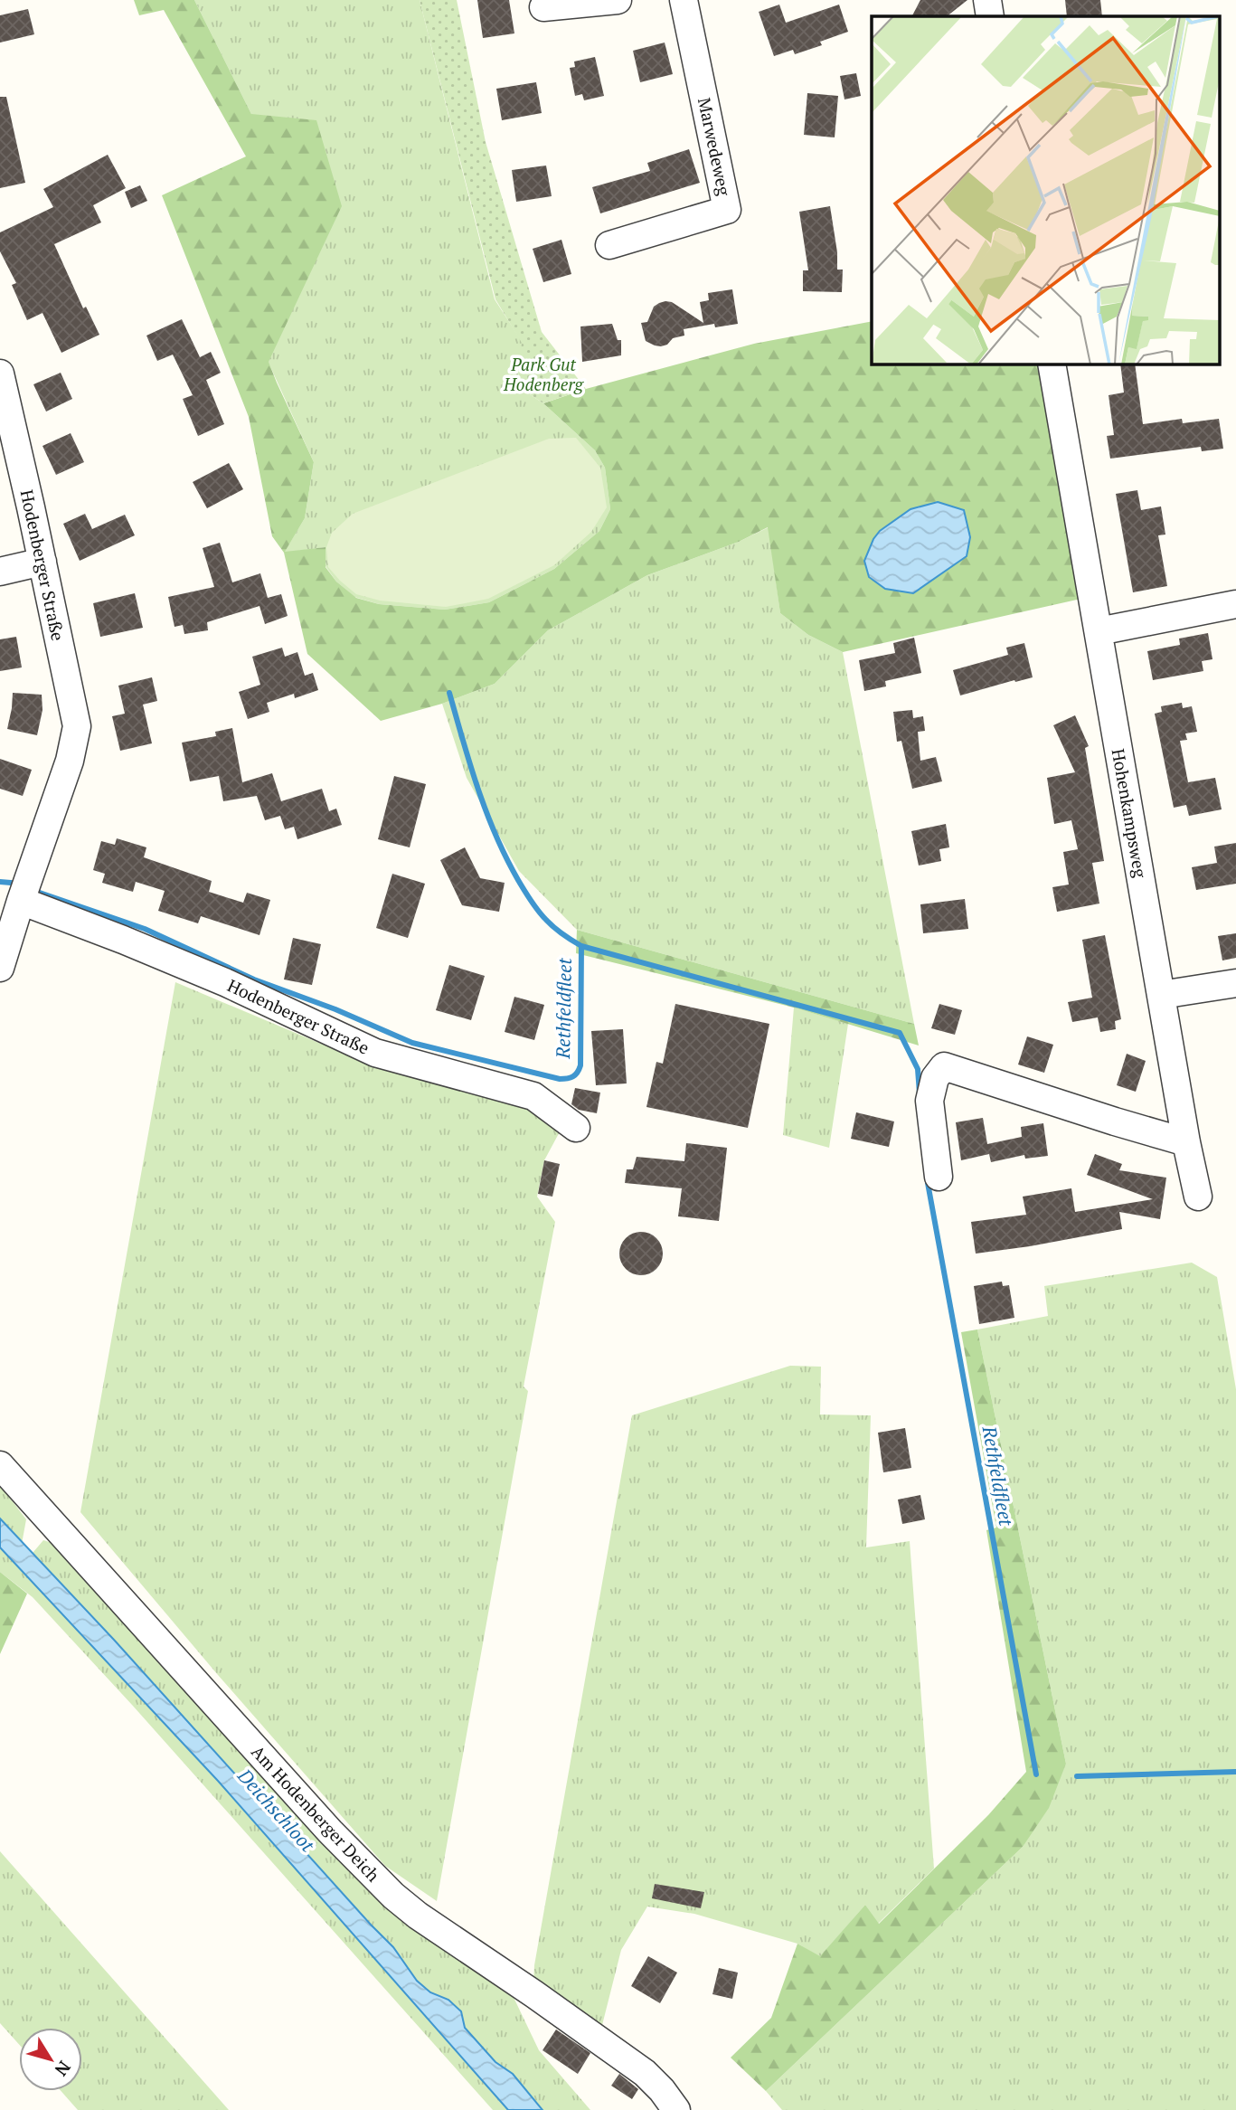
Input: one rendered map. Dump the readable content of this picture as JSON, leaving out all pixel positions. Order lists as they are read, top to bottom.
{
  "streets": {
    "street": [
      "Marwedeweg",
      "Hodenberger Straße",
      "Hohenkampsweg",
      "Am Hodenberger Deich"
    ]
  },
  "water": ["Rethfeldfleet", "Deichschloot"],
  "parks": ["Park Gut Hodenberg"],
  "north": "bottom right"
}
